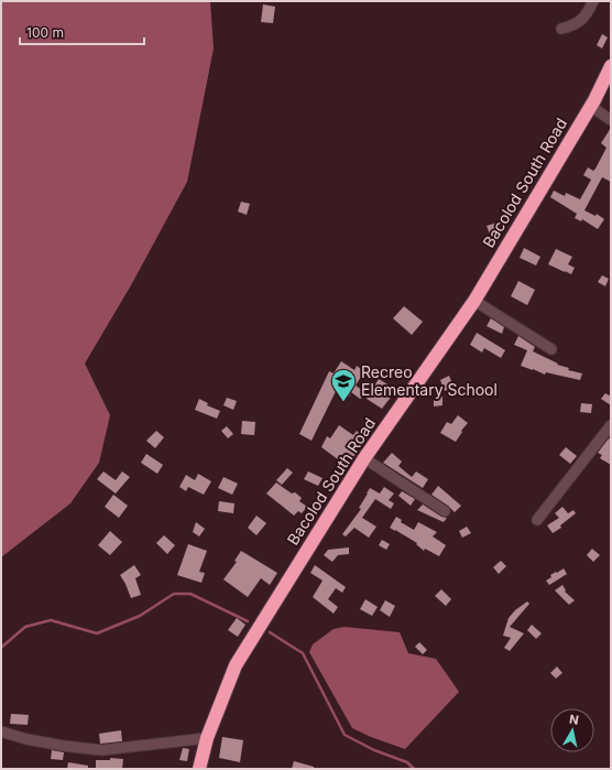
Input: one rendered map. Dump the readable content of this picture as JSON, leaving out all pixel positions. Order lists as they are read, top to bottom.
{
  "streets": {
    "highway": ["Bacolod South Road"]
  },
  "places": {
    "school or university": ["Recreo Elementary School"]
  },
  "scale_bar": "100 m",
  "north": "top"
}
